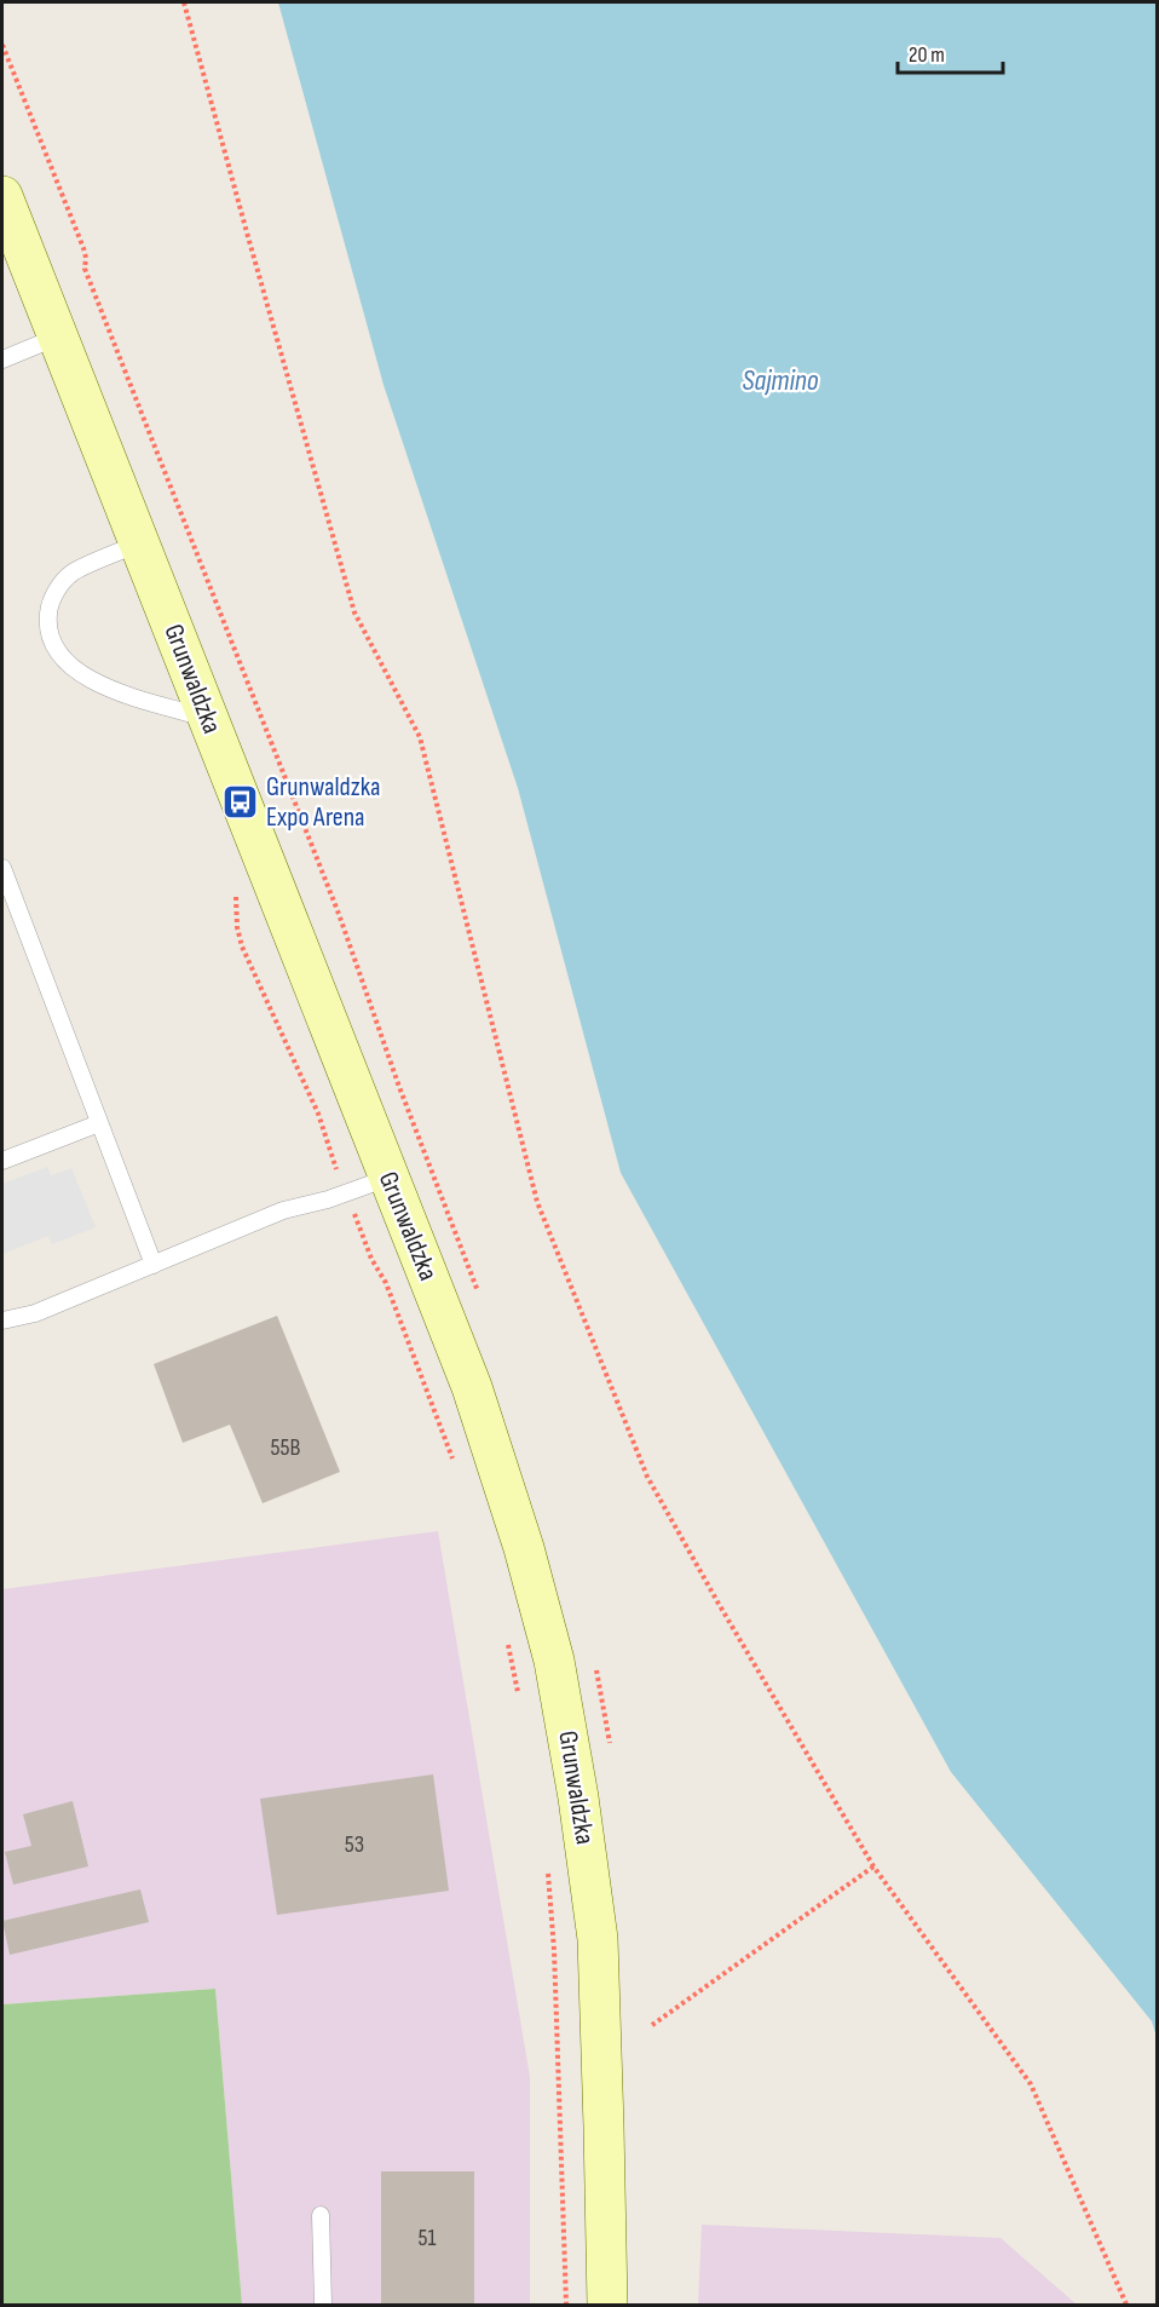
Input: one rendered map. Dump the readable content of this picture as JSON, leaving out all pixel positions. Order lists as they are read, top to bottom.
{
  "streets": {
    "main road": ["Grunwaldzka"]
  },
  "water": ["Sajmino"],
  "places": {
    "bus stop": ["Grunwaldzka Expo Arena"]
  },
  "house_numbers": ["55B", "53", "51"],
  "scale_bar": "20 m"
}
